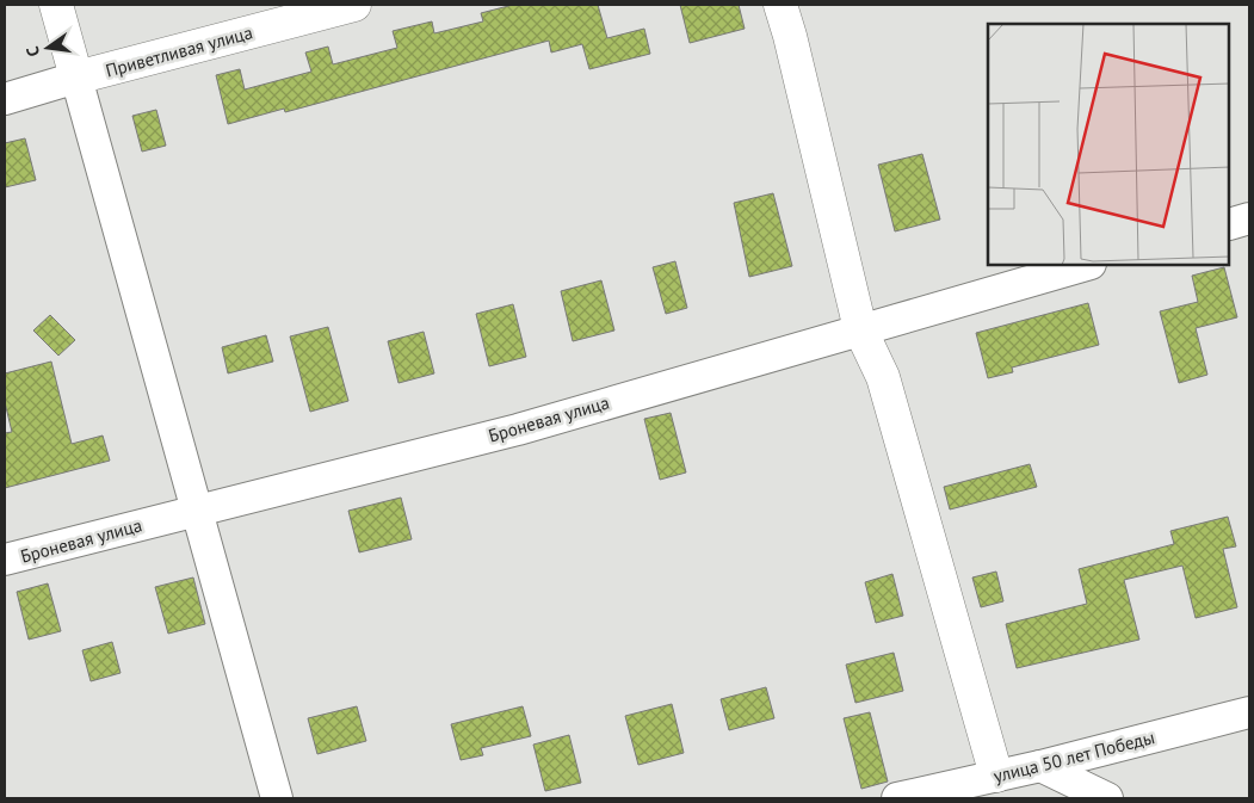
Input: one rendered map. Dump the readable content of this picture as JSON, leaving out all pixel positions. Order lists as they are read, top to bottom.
{
  "streets": {
    "street": ["Приветливая улица", "Броневая улица", "улица 50 лет Победы"]
  },
  "north": "left"
}
